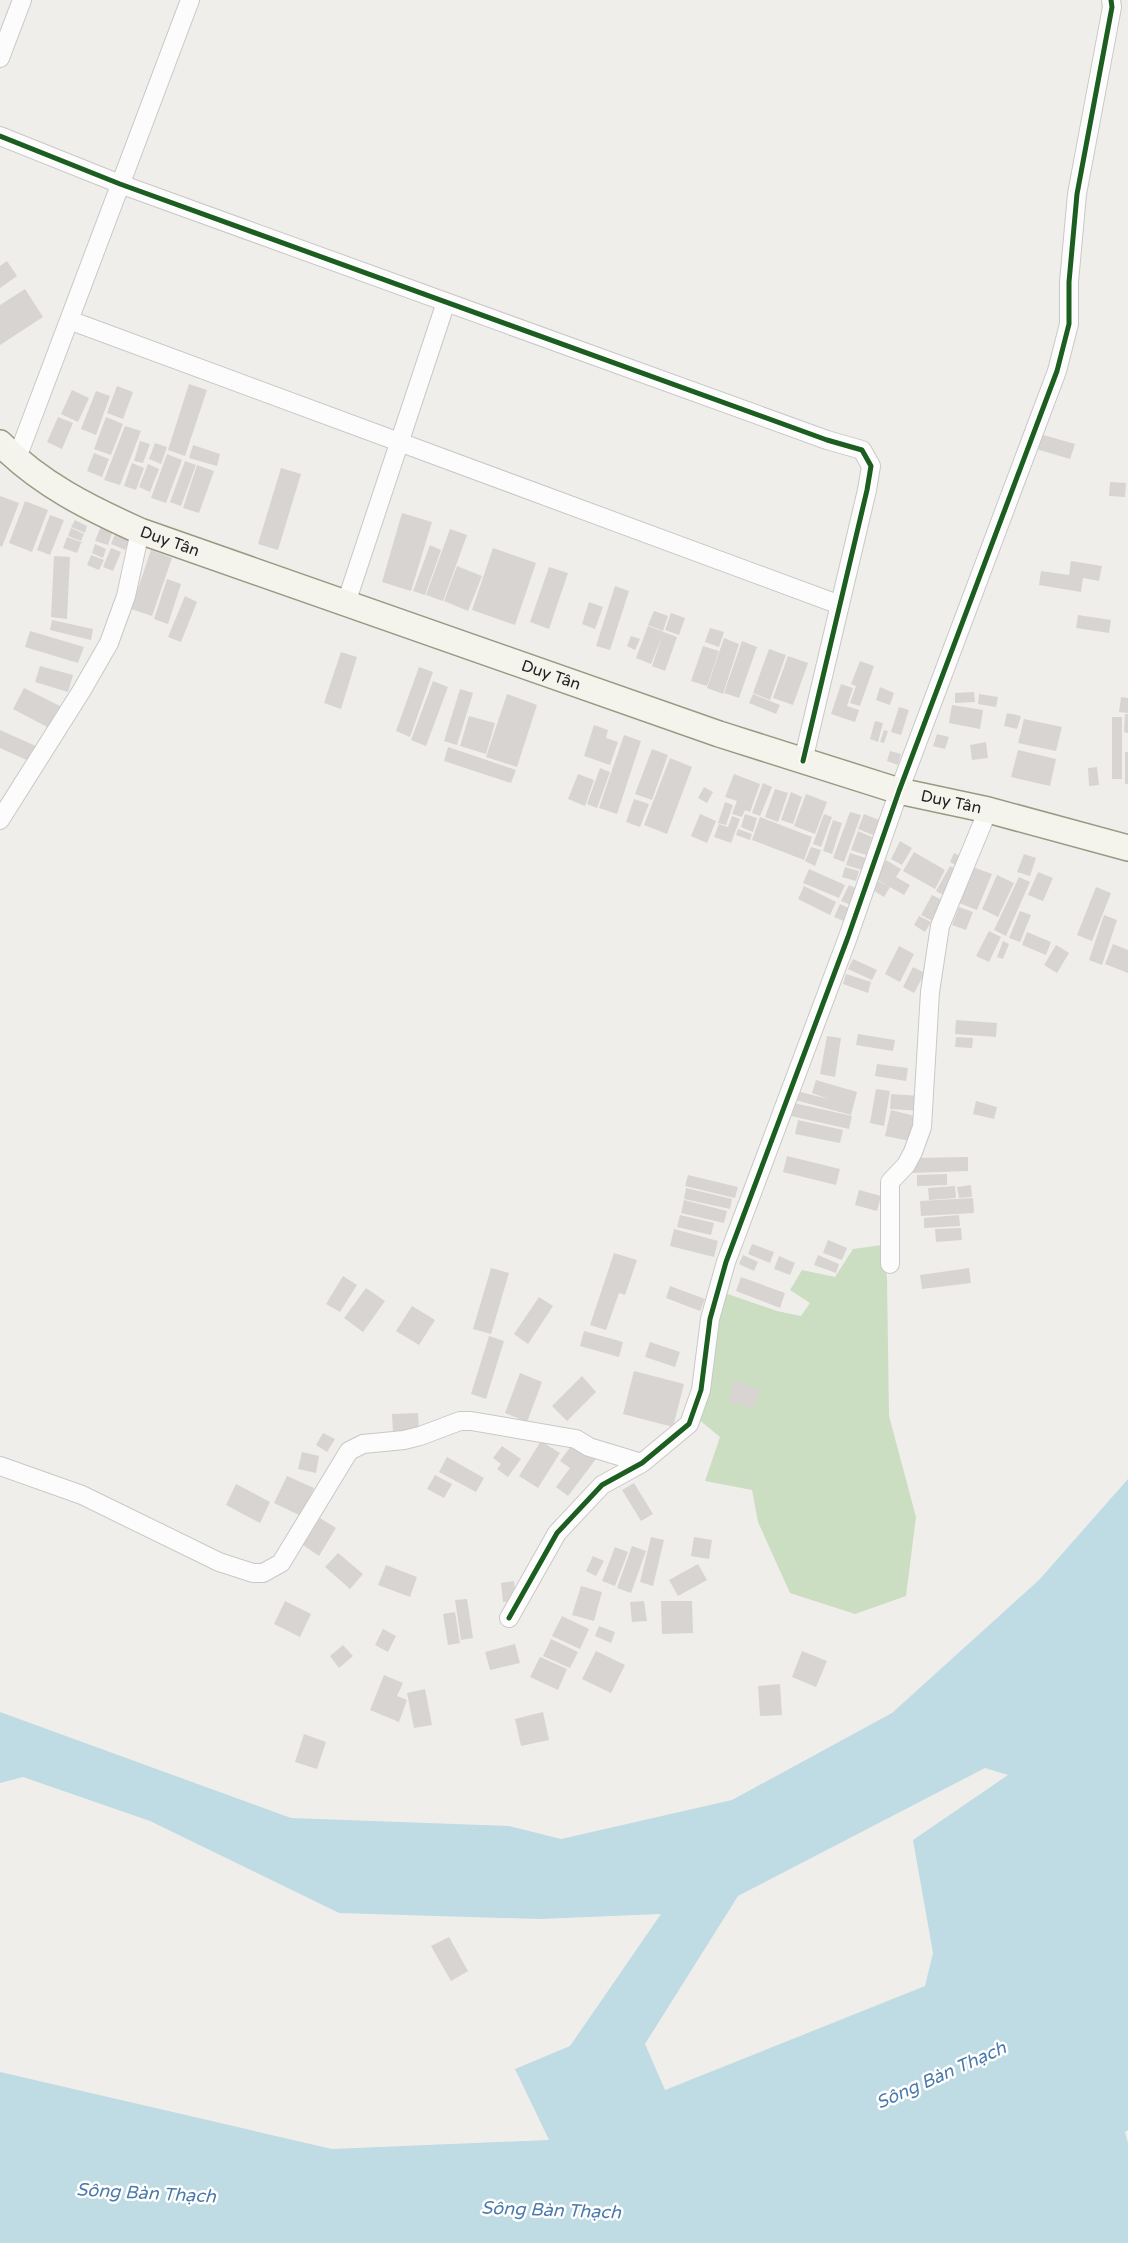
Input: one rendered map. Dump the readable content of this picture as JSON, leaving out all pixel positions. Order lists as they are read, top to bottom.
{
  "streets": {
    "street": ["Duy Tân"]
  },
  "water": ["Sông Bàn Thạch"]
}
